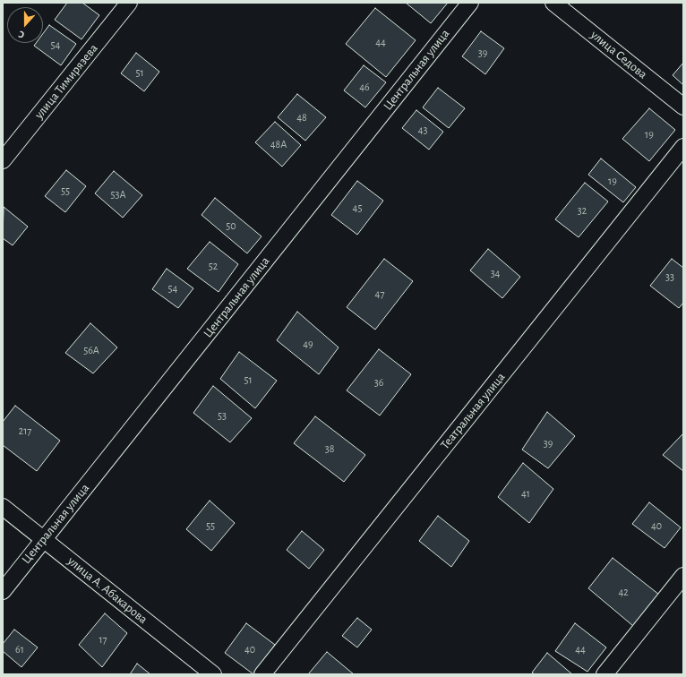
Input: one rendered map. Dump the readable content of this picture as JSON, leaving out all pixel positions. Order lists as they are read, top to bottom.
{
  "streets": {
    "street": [
      "улица Седова",
      "Центральная улица",
      "улица Тимирязева",
      "Театральная улица",
      "улица А. Абакарова"
    ]
  },
  "crossings": [
    ["Центральная улица", "улица А. Абакарова"]
  ],
  "house_numbers": [
    "44",
    "54",
    "39",
    "51",
    "46",
    "48",
    "43",
    "19",
    "48А",
    "19",
    "55",
    "53А",
    "45",
    "32",
    "50",
    "52",
    "34",
    "33",
    "54",
    "47",
    "49",
    "56А",
    "51",
    "36",
    "53",
    "217",
    "39",
    "38",
    "41",
    "55",
    "40",
    "42",
    "17",
    "61",
    "40",
    "44"
  ],
  "north": "bottom"
}
